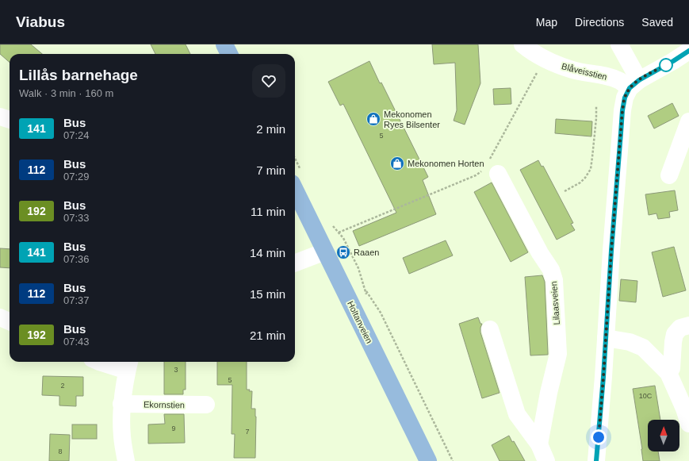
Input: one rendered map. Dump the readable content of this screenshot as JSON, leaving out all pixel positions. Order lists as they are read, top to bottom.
{
  "streets": {
    "main road": ["Holtanveien"],
    "street": ["Blåveisstien", "Lilaasveien", "Ekornstien"]
  },
  "places": {
    "shop": ["Mekonomen Ryes Bilsenter", "Mekonomen Horten"],
    "bus stop": ["Raaen"]
  },
  "lines": ["bus line 141"],
  "house_numbers": [
    "5",
    "3",
    "5",
    "2",
    "10C",
    "9",
    "7",
    "8"
  ],
  "north": "top",
  "page": {
    "header": "Viabus",
    "nav": ["Map", "Directions", "Saved"],
    "heading": ["Lillås barnehage", "Walk · 3 min · 160 m"],
    "list": [
      {
        "mark": "141",
        "name": "Bus",
        "note": "07:24",
        "value": "2 min"
      },
      {
        "mark": "112",
        "name": "Bus",
        "note": "07:29",
        "value": "7 min"
      },
      {
        "mark": "192",
        "name": "Bus",
        "note": "07:33",
        "value": "11 min"
      },
      {
        "mark": "141",
        "name": "Bus",
        "note": "07:36",
        "value": "14 min"
      },
      {
        "mark": "112",
        "name": "Bus",
        "note": "07:37",
        "value": "15 min"
      },
      {
        "mark": "192",
        "name": "Bus",
        "note": "07:43",
        "value": "21 min"
      }
    ]
  }
}
